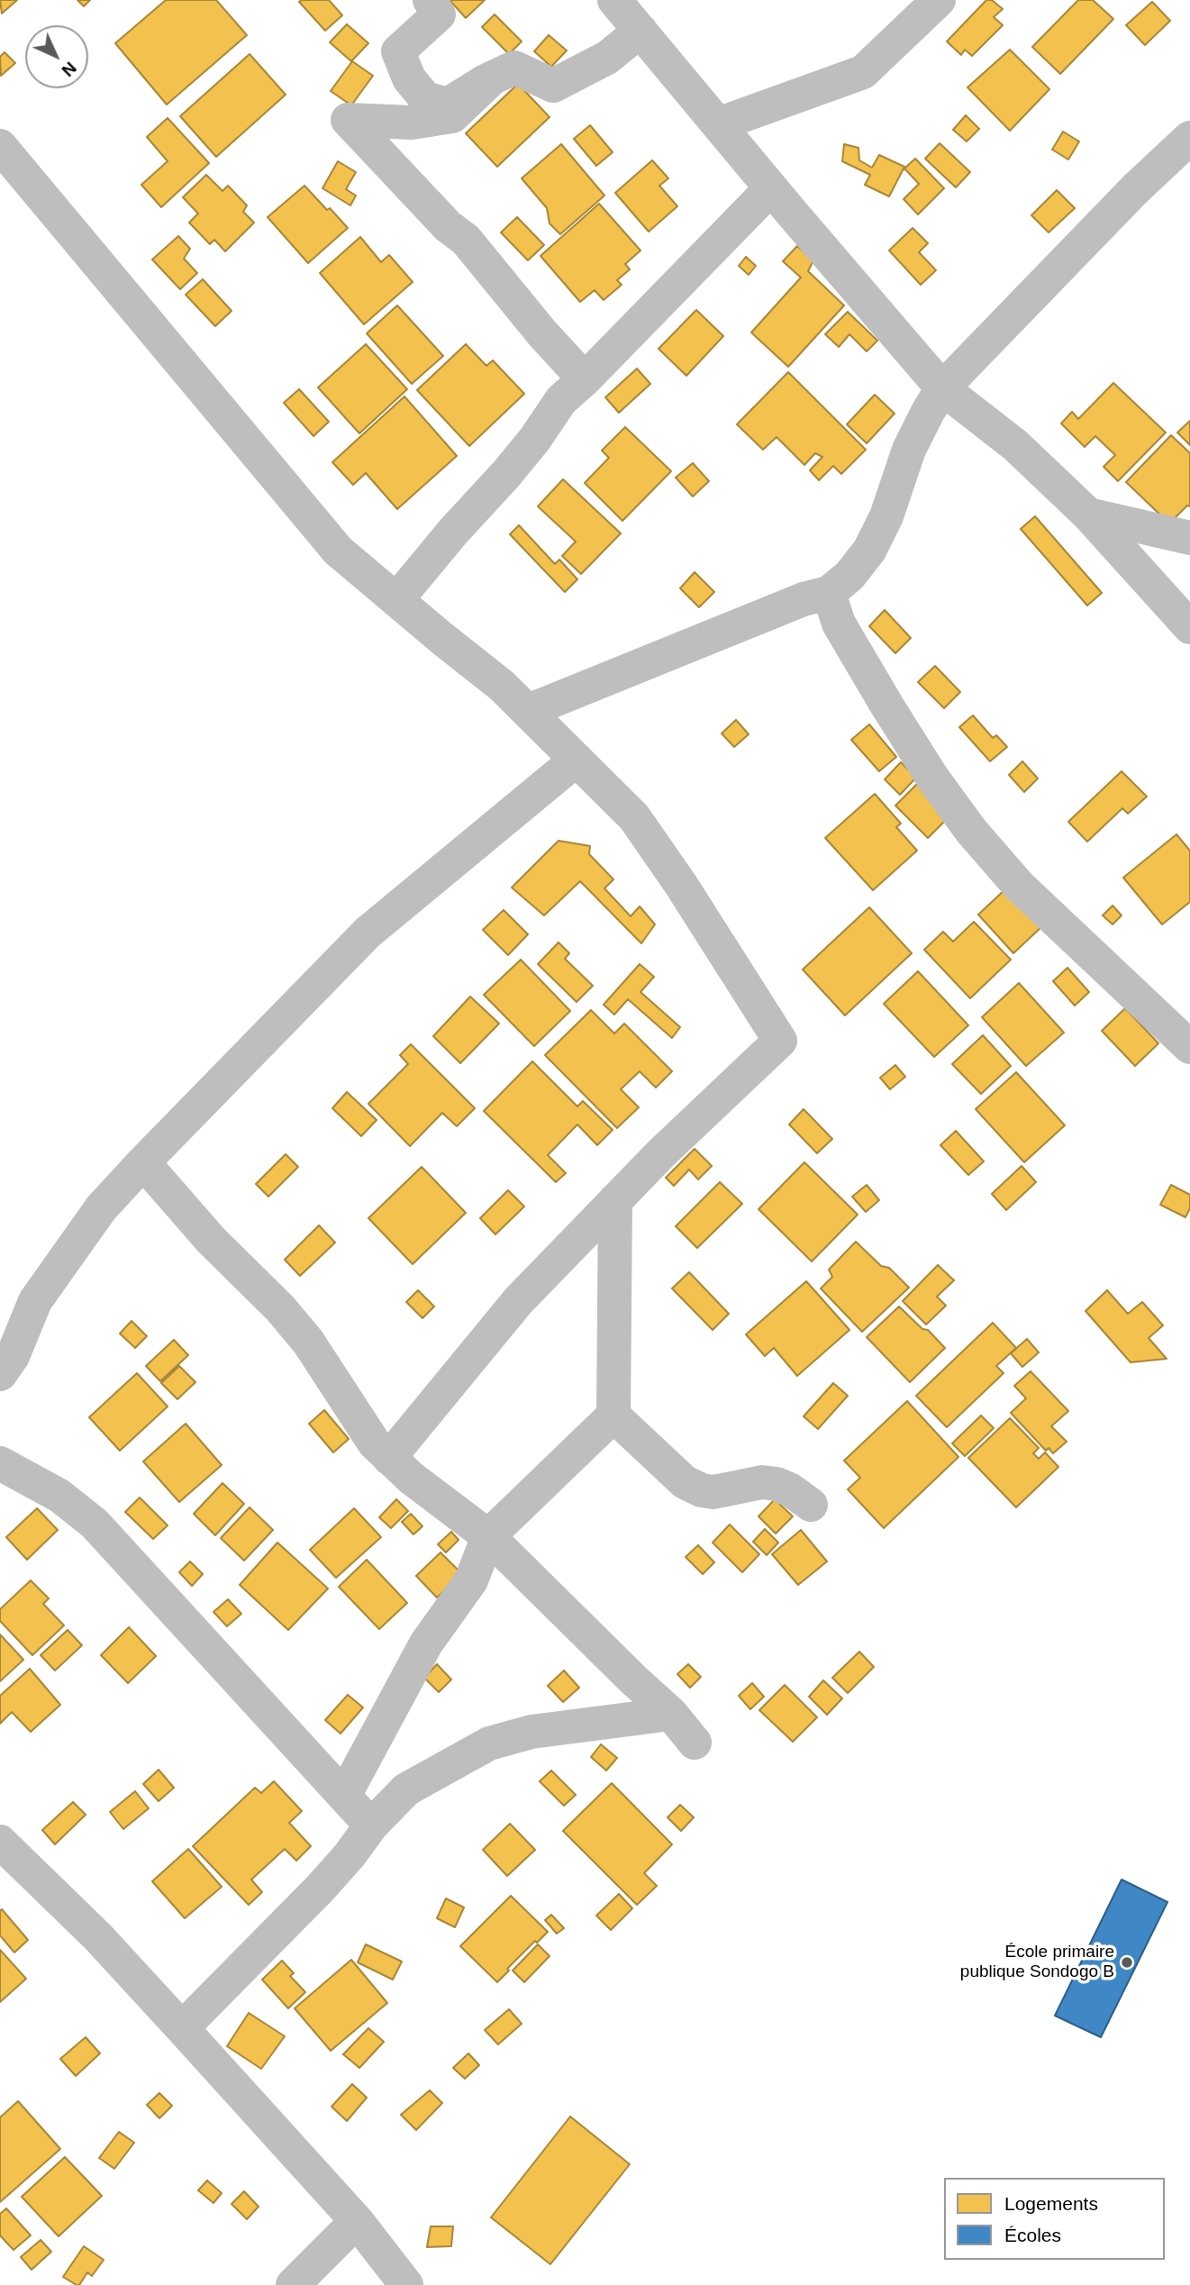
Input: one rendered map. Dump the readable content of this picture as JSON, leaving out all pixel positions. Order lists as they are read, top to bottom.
{
  "places": ["École primaire publique Sondogo B"],
  "legend": ["Logements", "Écoles"],
  "north": "bottom right"
}
